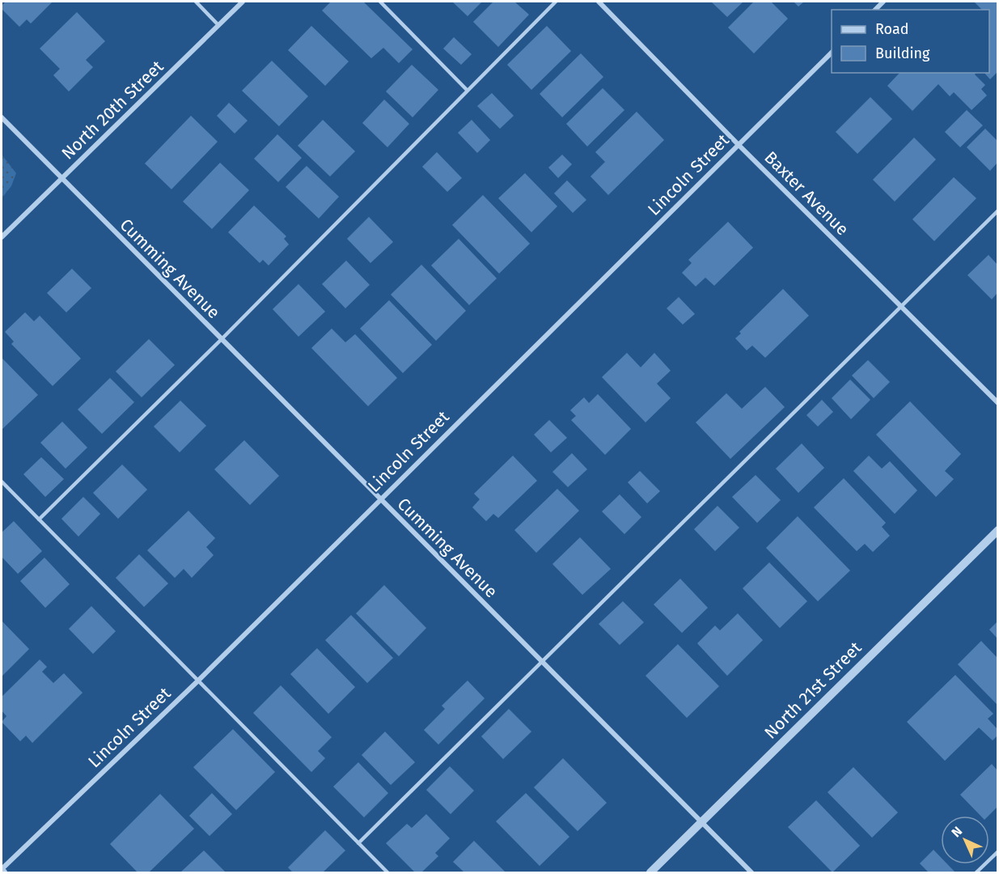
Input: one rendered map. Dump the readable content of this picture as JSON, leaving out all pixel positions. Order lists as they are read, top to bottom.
{
  "streets": {
    "street": [
      "North 20th Street",
      "Lincoln Street",
      "Baxter Avenue",
      "Cumming Avenue",
      "North 21st Street"
    ]
  },
  "crossings": [
    ["North 20th Street", "Cumming Avenue"],
    ["Lincoln Street", "Baxter Avenue"],
    ["Lincoln Street", "Cumming Avenue"],
    ["Cumming Avenue", "North 21st Street"]
  ],
  "legend": ["Road", "Building"],
  "north": "top left"
}
